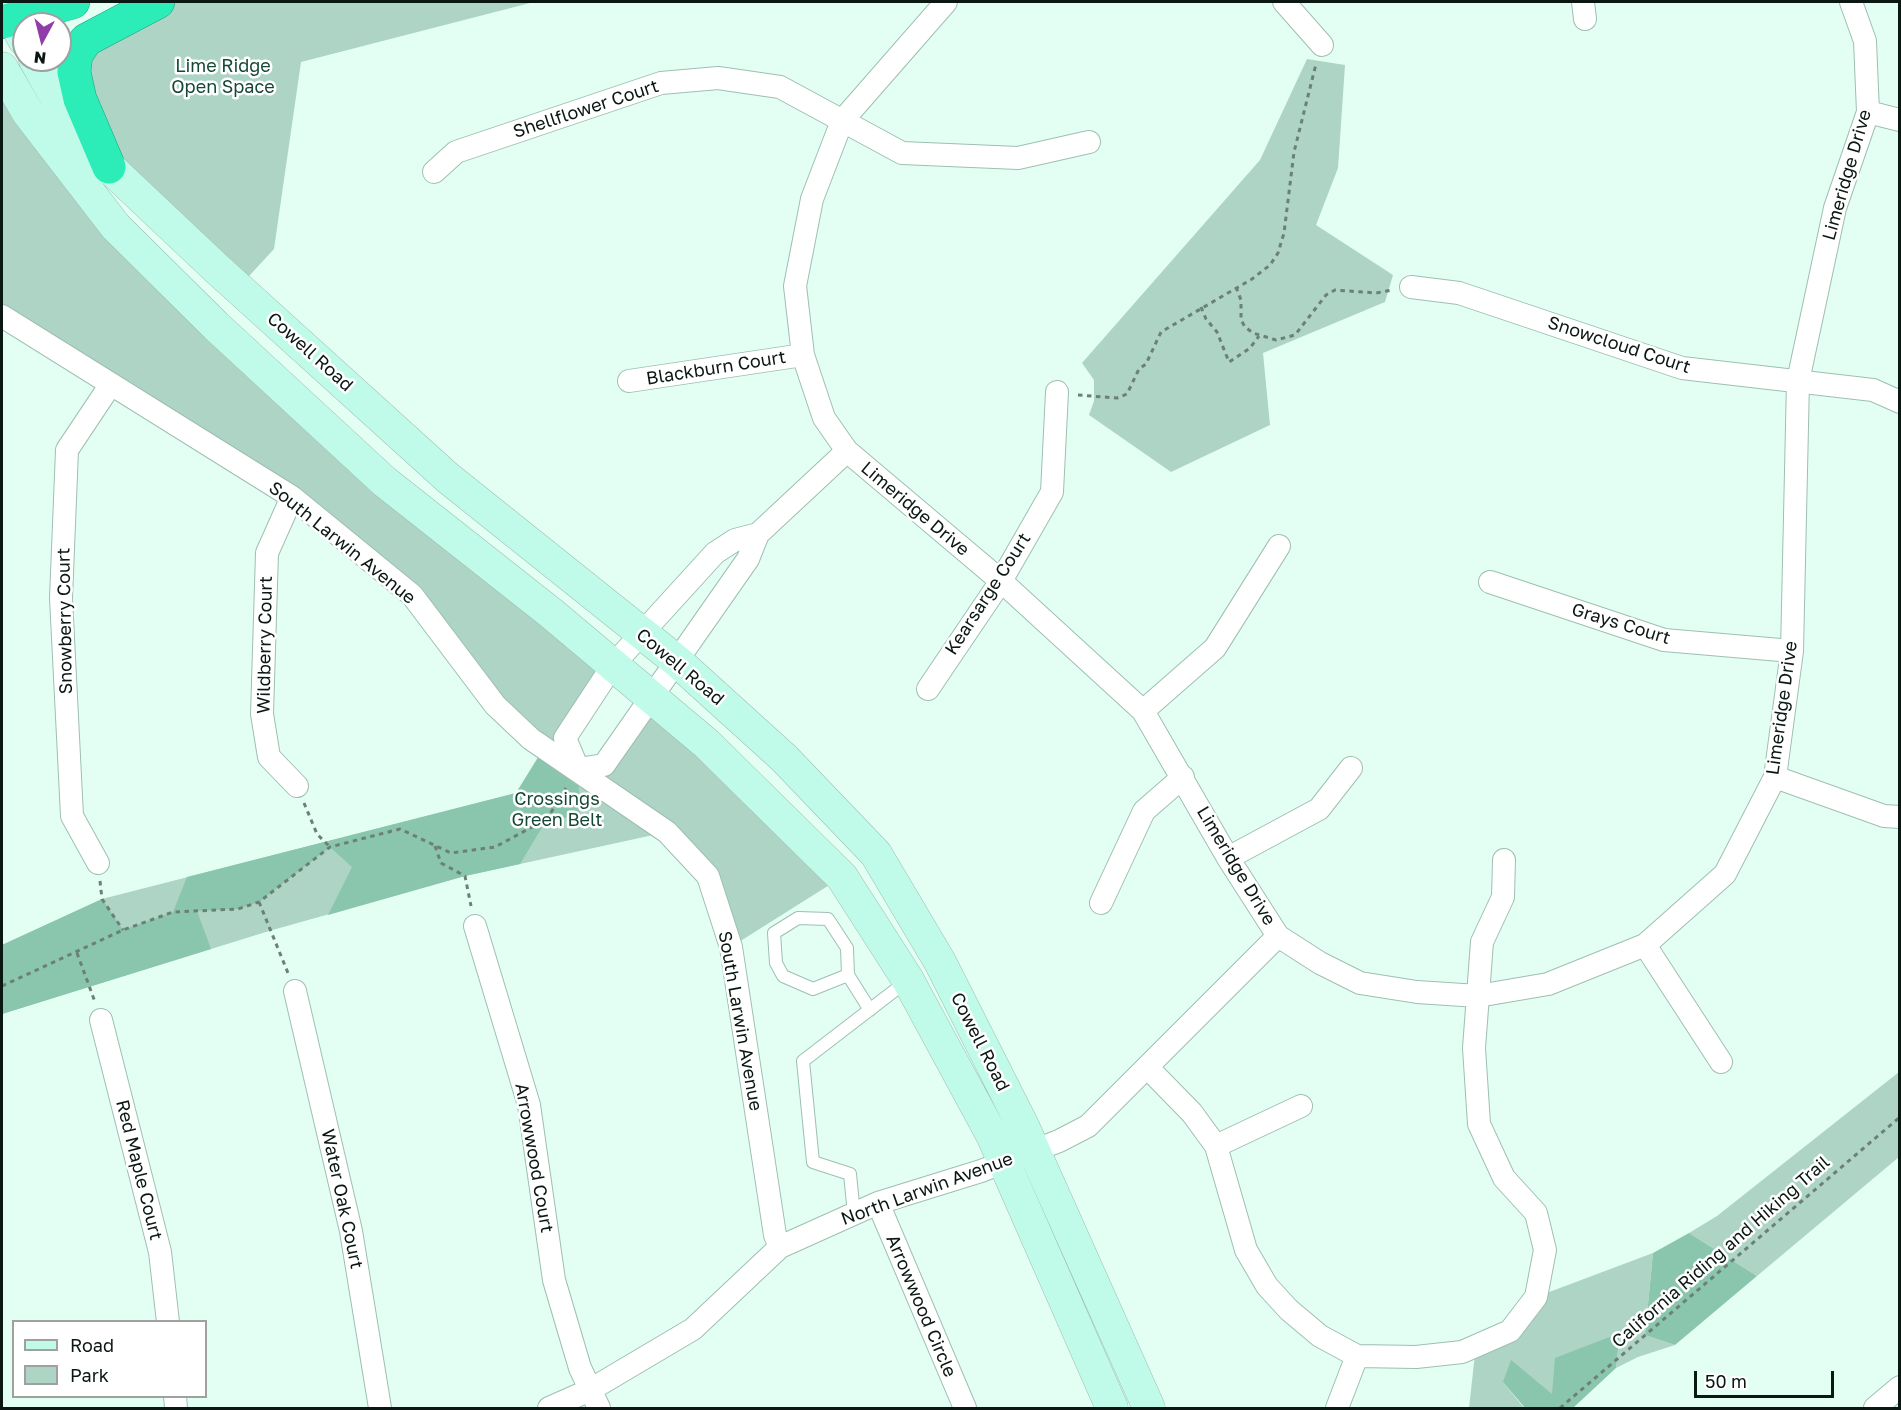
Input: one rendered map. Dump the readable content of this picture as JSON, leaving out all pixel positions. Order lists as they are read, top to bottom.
{
  "streets": {
    "street": [
      "Shellflower Court",
      "Limeridge Drive",
      "Snowcloud Court",
      "Cowell Road",
      "Blackburn Court",
      "South Larwin Avenue",
      "Kearsarge Court",
      "Snowberry Court",
      "Grays Court",
      "Wildberry Court",
      "Arrowwood Court",
      "Red Maple Court",
      "North Larwin Avenue",
      "Water Oak Court",
      "Arrowwood Circle"
    ],
    "path": ["California Riding and Hiking Trail"]
  },
  "crossings": [
    ["Shellflower Court", "Limeridge Drive"],
    ["Limeridge Drive", "Snowcloud Court"],
    ["Limeridge Drive", "Cowell Road"],
    ["Limeridge Drive", "Blackburn Court"],
    ["Limeridge Drive", "South Larwin Avenue"],
    ["Limeridge Drive", "Kearsarge Court"],
    ["Limeridge Drive", "Grays Court"],
    ["Limeridge Drive", "North Larwin Avenue"],
    ["Cowell Road", "North Larwin Avenue"],
    ["South Larwin Avenue", "Snowberry Court"],
    ["South Larwin Avenue", "Wildberry Court"],
    ["South Larwin Avenue", "North Larwin Avenue"],
    ["Arrowwood Court", "North Larwin Avenue"],
    ["North Larwin Avenue", "Arrowwood Circle"]
  ],
  "parks": ["Lime Ridge Open Space", "Crossings Green Belt"],
  "legend": ["Road", "Park"],
  "scale_bar": "50 m",
  "north": "bottom"
}
